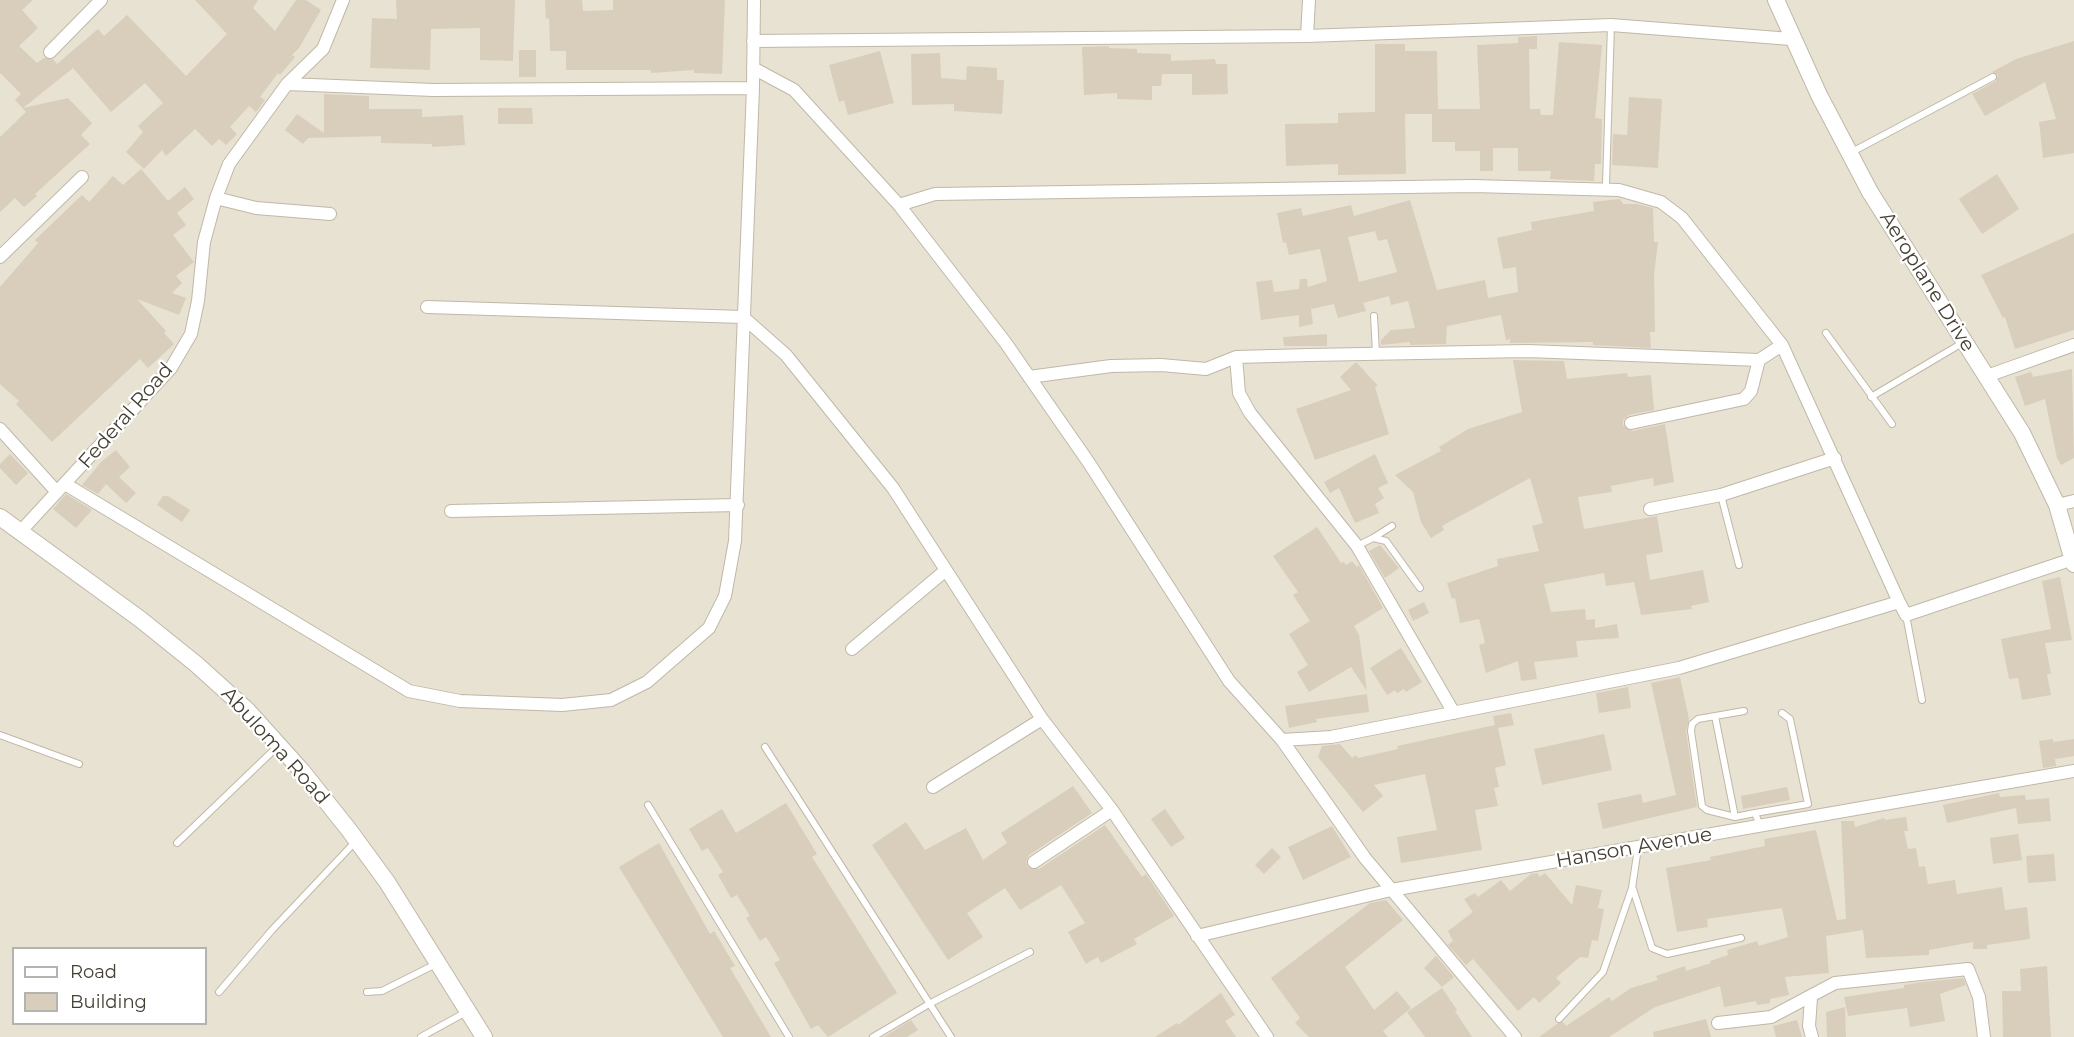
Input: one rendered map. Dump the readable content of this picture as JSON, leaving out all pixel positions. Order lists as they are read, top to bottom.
{
  "streets": {
    "street": [
      "Aeroplane Drive",
      "Federal Road",
      "Abuloma Road",
      "Hanson Avenue"
    ]
  },
  "crossings": [
    ["Federal Road", "Abuloma Road"]
  ],
  "legend": ["Road", "Building"]
}
